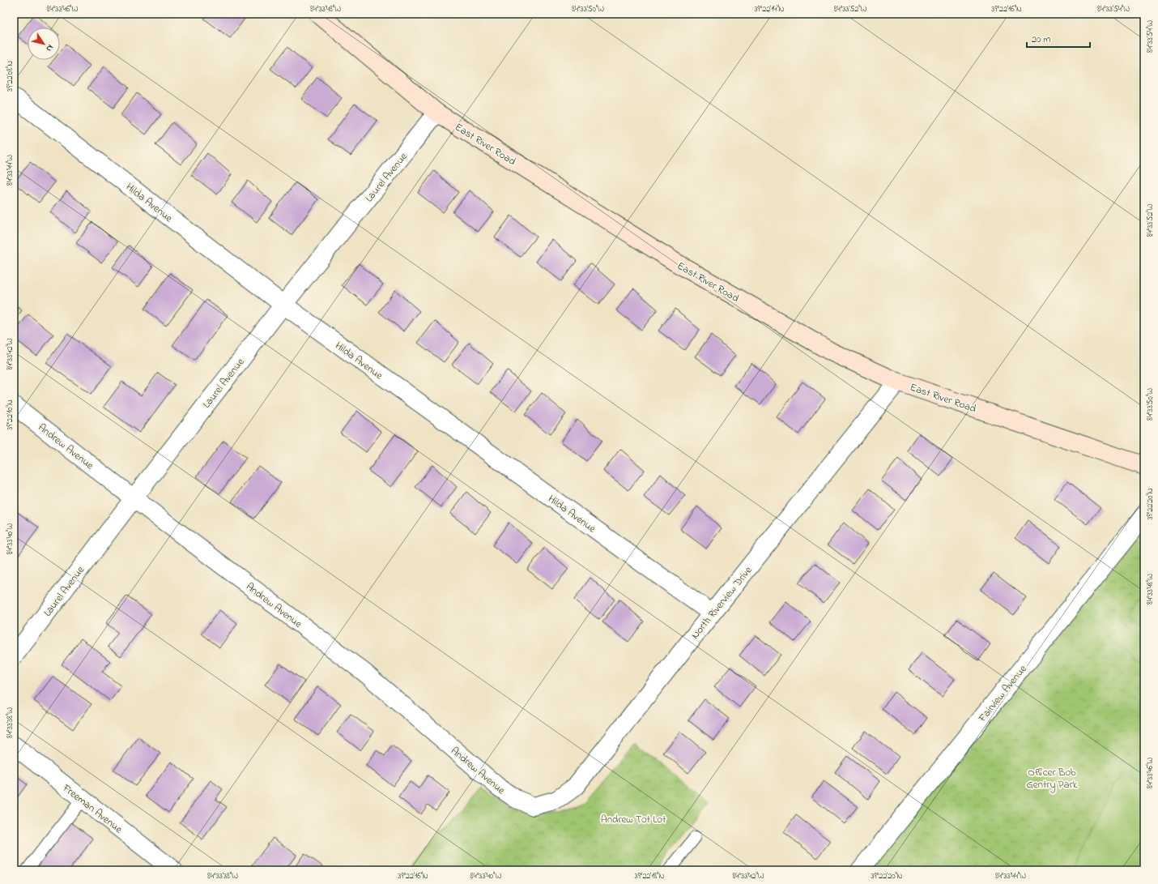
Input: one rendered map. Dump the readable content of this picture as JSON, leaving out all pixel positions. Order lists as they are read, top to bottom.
{
  "streets": {
    "street": [
      "East River Road",
      "Laurel Avenue",
      "Hilda Avenue",
      "Andrew Avenue",
      "North Riverview Drive",
      "Fairview Avenue",
      "Freeman Avenue"
    ]
  },
  "crossings": [
    ["East River Road", "Laurel Avenue"],
    ["East River Road", "North Riverview Drive"],
    ["Laurel Avenue", "Hilda Avenue"],
    ["Laurel Avenue", "Andrew Avenue"],
    ["Hilda Avenue", "North Riverview Drive"],
    ["Andrew Avenue", "North Riverview Drive"]
  ],
  "parks": ["Officer Bob Gentry Park", "Andrew Tot Lot"],
  "scale_bar": "20 m",
  "north": "bottom right",
  "coordinates": [
    "84°33'46\"W",
    "84°33'48\"W",
    "84°33'50\"W",
    "39°22'14\"N",
    "84°33'52\"W",
    "39°22'16\"N",
    "84°33'54\"W",
    "39°22'08\"N",
    "84°33'44\"W",
    "84°33'42\"W",
    "39°22'10\"N",
    "39°22'20\"N",
    "84°33'40\"W",
    "84°33'38\"W",
    "39°22'18\"N"
  ]
}
